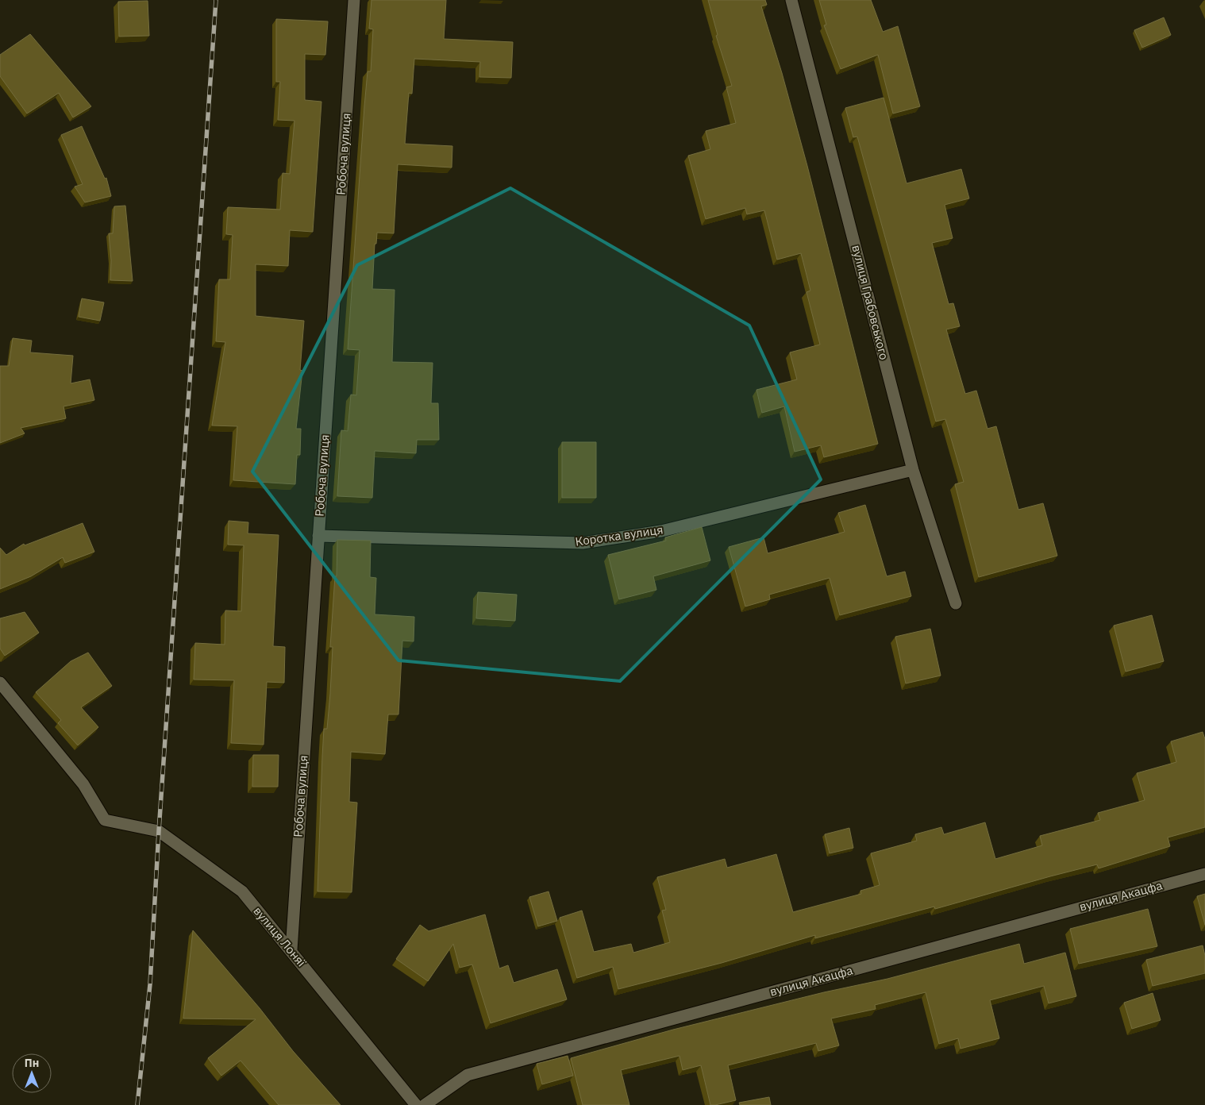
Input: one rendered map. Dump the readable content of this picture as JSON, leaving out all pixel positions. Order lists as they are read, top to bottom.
{
  "streets": {
    "street": [
      "Робоча вулиця",
      "вулиця Грабовського",
      "Коротка вулиця",
      "вулиця Акацфа",
      "вулиця Лоняї"
    ]
  },
  "crossings": [
    ["Робоча вулиця", "Коротка вулиця"],
    ["Робоча вулиця", "вулиця Лоняї"],
    ["вулиця Грабовського", "Коротка вулиця"]
  ],
  "north": "top"
}
